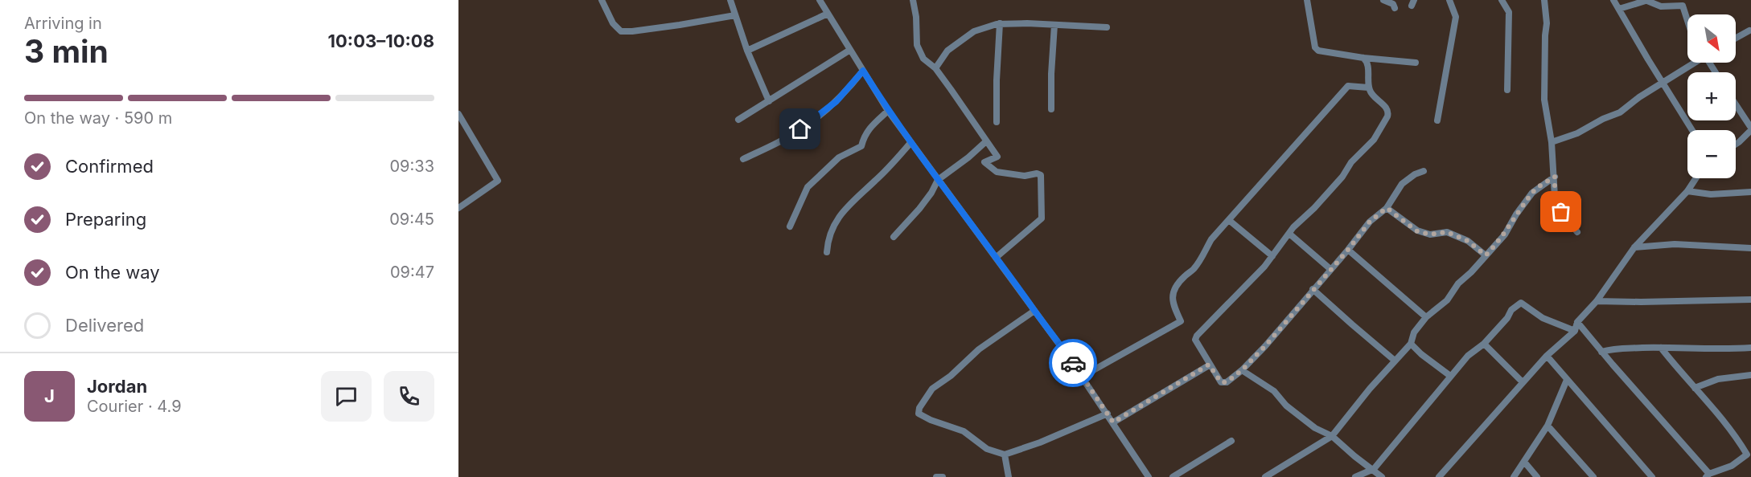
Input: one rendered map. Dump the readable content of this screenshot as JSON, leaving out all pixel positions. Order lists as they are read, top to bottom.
{
  "north": "bottom right",
  "page": {
    "heading": ["3 min", "Arriving in", "10:03–10:08"],
    "panel": ["Jordan", "Courier · 4.9"],
    "map_buttons": ["+", "−"],
    "bar": "On the way · 590 m",
    "list": [
      ["Confirmed", "09:33"],
      ["Preparing", "09:45"],
      ["On the way", "09:47"],
      "Delivered"
    ],
    "round": "J"
  }
}
